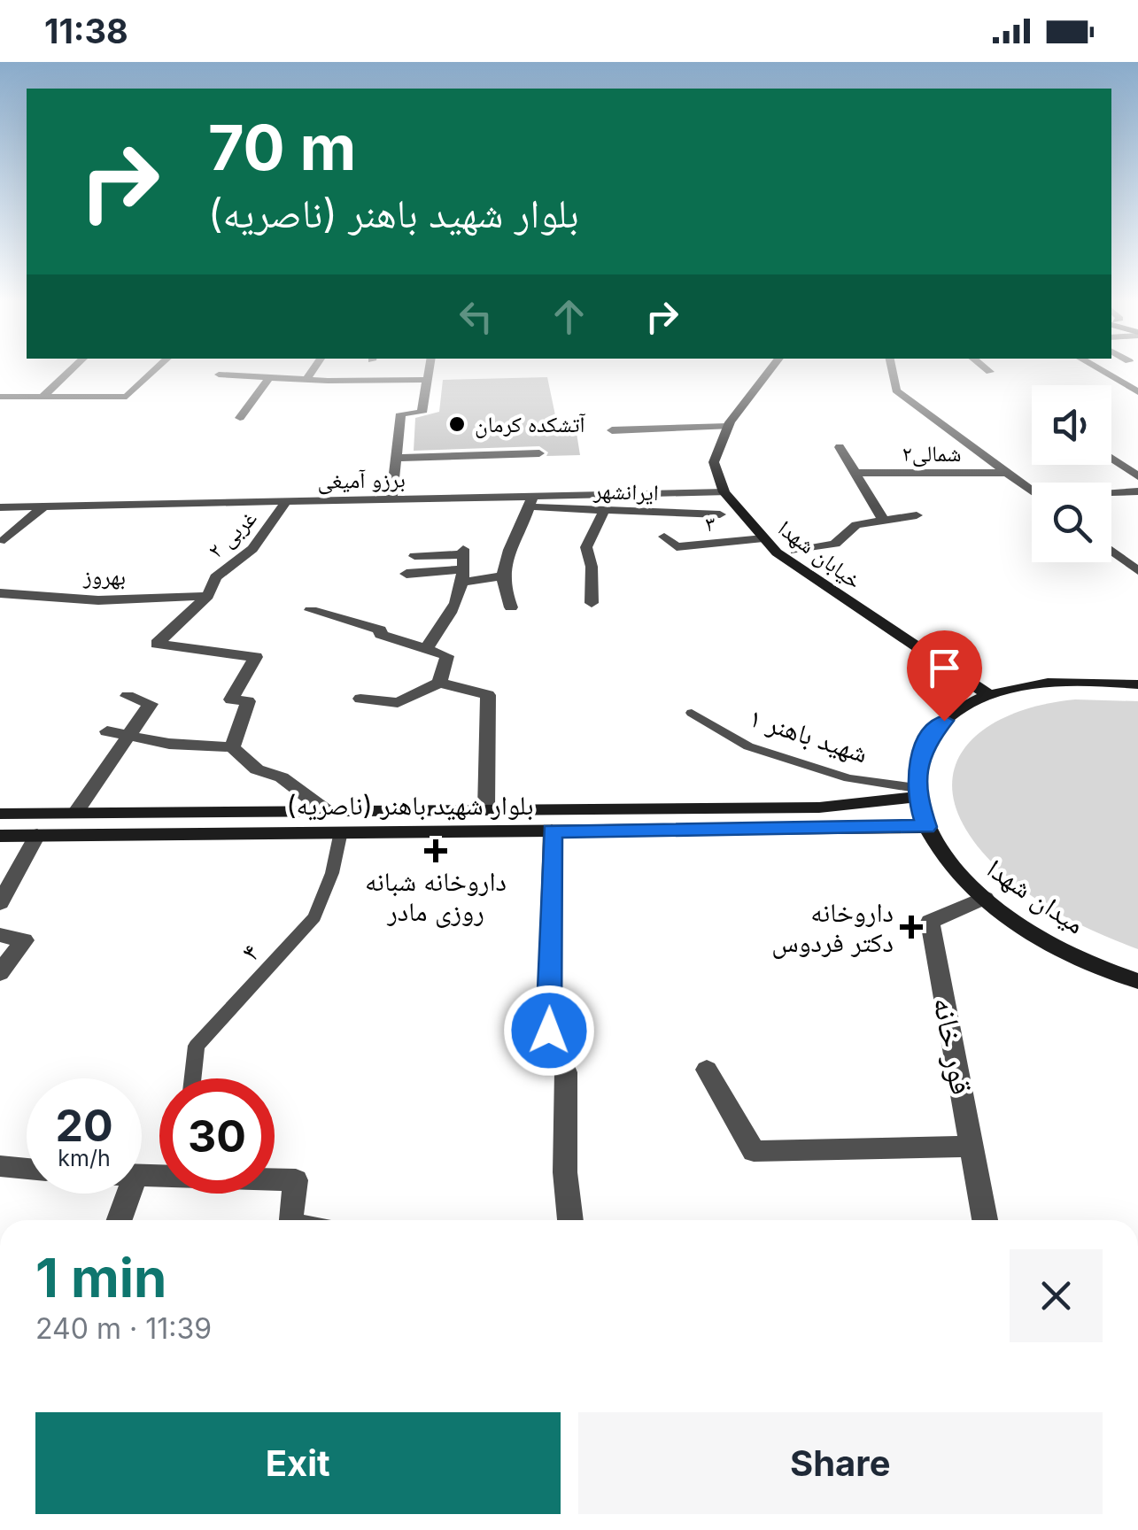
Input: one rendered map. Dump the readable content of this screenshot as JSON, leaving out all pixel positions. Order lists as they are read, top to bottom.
{
  "streets": {
    "main road": ["خیابان شهدا", "بلوار شهید باهنر (ناصریه)", "میدان شهدا"],
    "street": [
      "شمالی۲",
      "برزو آمیغی",
      "ایرانشهر",
      "۳",
      "۲ غربی",
      "بهروز",
      "قور خانه"
    ],
    "lane": ["شهید باهنر ۱", "۴"]
  },
  "crossings": [
    ["برزو آمیغی", "ایرانشهر"],
    ["برزو آمیغی", "۲ غربی"],
    ["برزو آمیغی", "خیابان شهدا"],
    ["۳", "خیابان شهدا"],
    ["۲ غربی", "بهروز"],
    ["شهید باهنر ۱", "بلوار شهید باهنر (ناصریه)"],
    ["شهید باهنر ۱", "میدان شهدا"],
    ["بلوار شهید باهنر (ناصریه)", "میدان شهدا"],
    ["بلوار شهید باهنر (ناصریه)", "۴"],
    ["میدان شهدا", "قور خانه"]
  ],
  "places": {
    "other": ["آتشکده کرمان"],
    "health": ["داروخانه شبانه روزی مادر", "داروخانه دکتر فردوس"]
  },
  "page": {
    "status": "11:38",
    "turn": ["70 m", "بلوار شهید باهنر (ناصریه)"],
    "speed": "20 km/h",
    "limit": "30",
    "heading": ["1 min", "240 m · 11:39"],
    "buttons": ["Exit", "Share"]
  }
}
